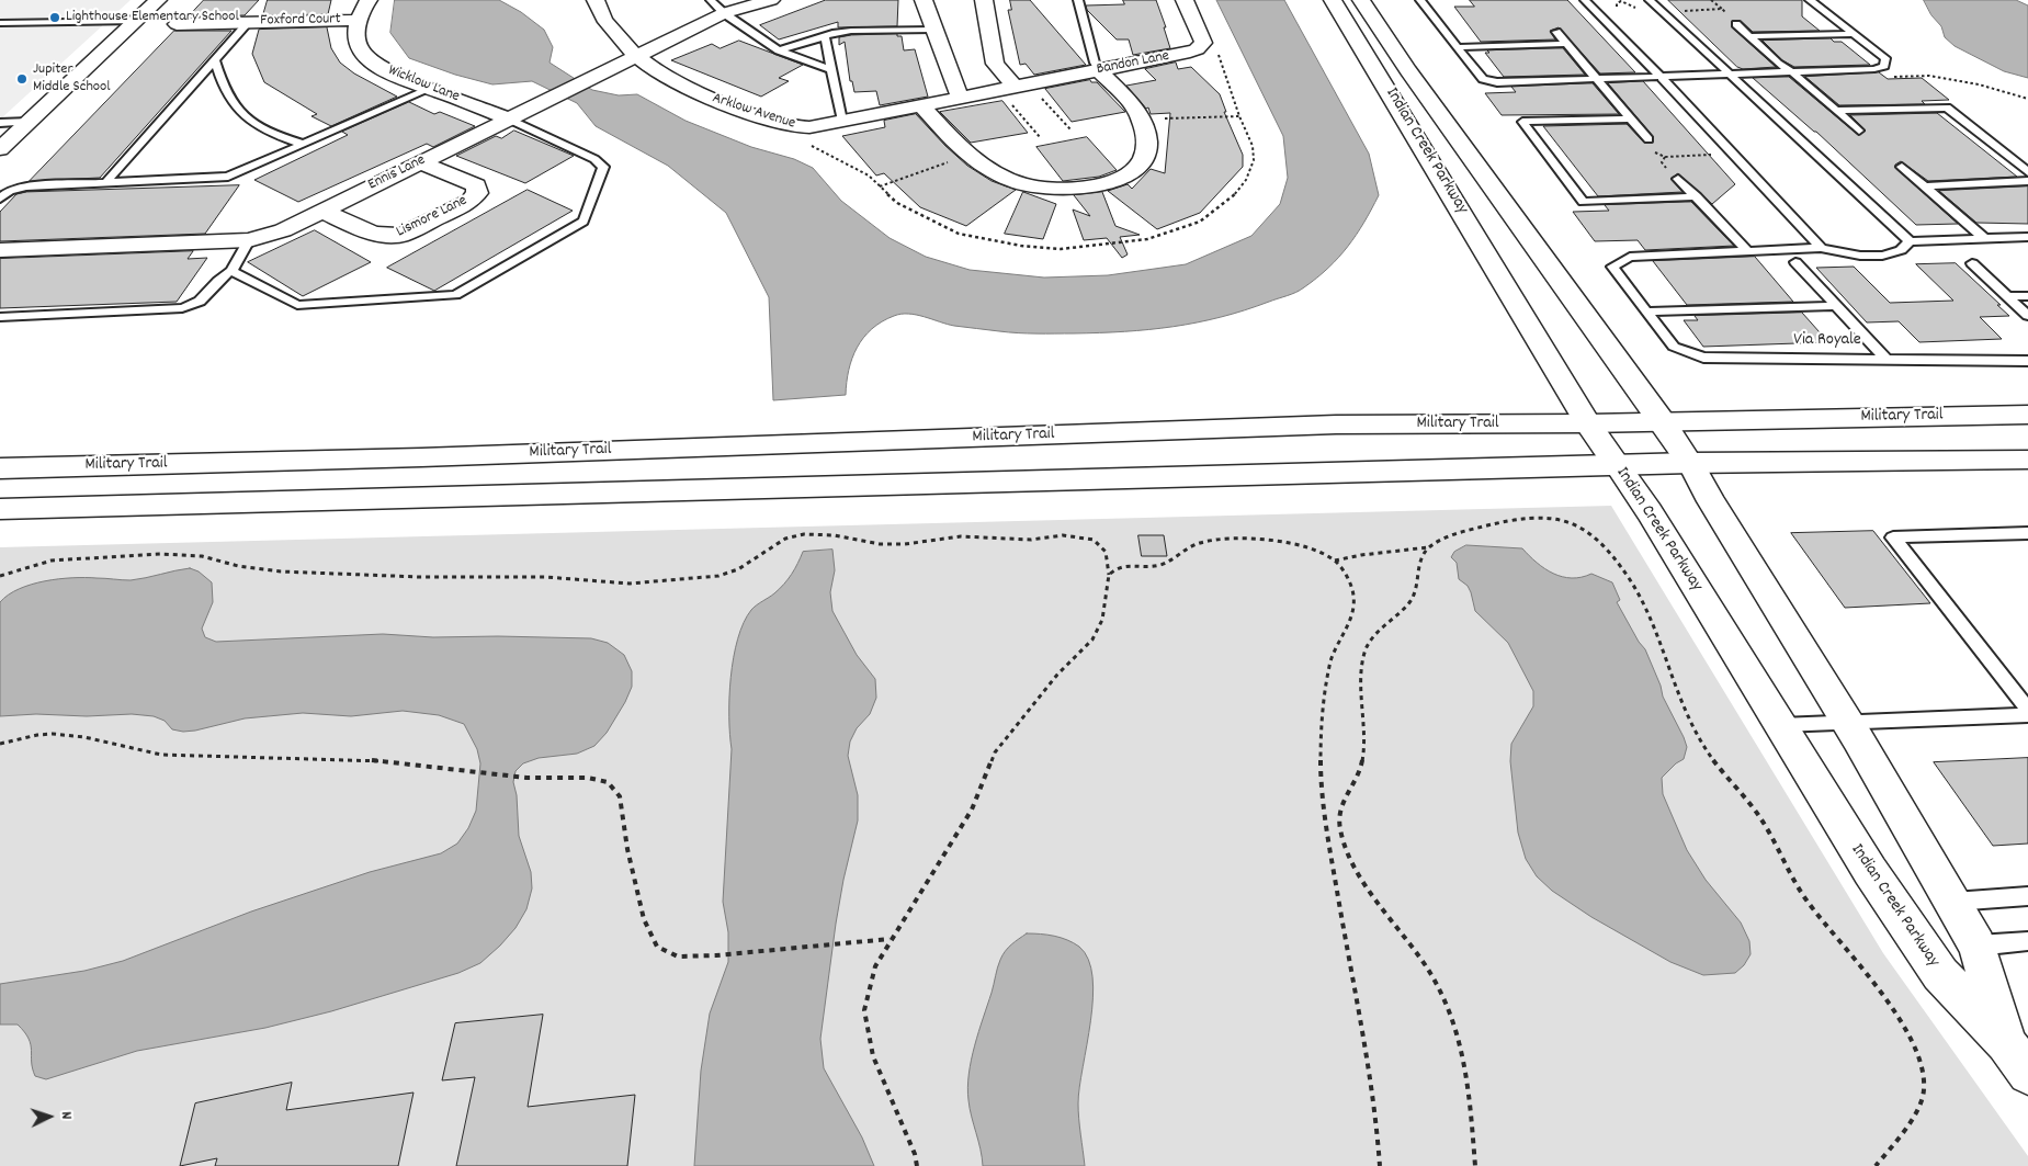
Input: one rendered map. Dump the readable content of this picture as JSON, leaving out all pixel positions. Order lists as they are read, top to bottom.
{
  "streets": {
    "street": [
      "Foxford Court",
      "Bandon Lane",
      "Wicklow Lane",
      "Arklow Avenue",
      "Indian Creek Parkway",
      "Ennis Lane",
      "Lismore Lane",
      "Military Trail"
    ],
    "lane": ["Via Royale"]
  },
  "crossings": [
    ["Foxford Court", "Wicklow Lane"],
    ["Bandon Lane", "Arklow Avenue"],
    ["Wicklow Lane", "Ennis Lane"],
    ["Arklow Avenue", "Ennis Lane"],
    ["Indian Creek Parkway", "Military Trail"],
    ["Ennis Lane", "Lismore Lane"]
  ],
  "places": ["Lighthouse Elementary School", "Jupiter Middle School"],
  "north": "right"
}
